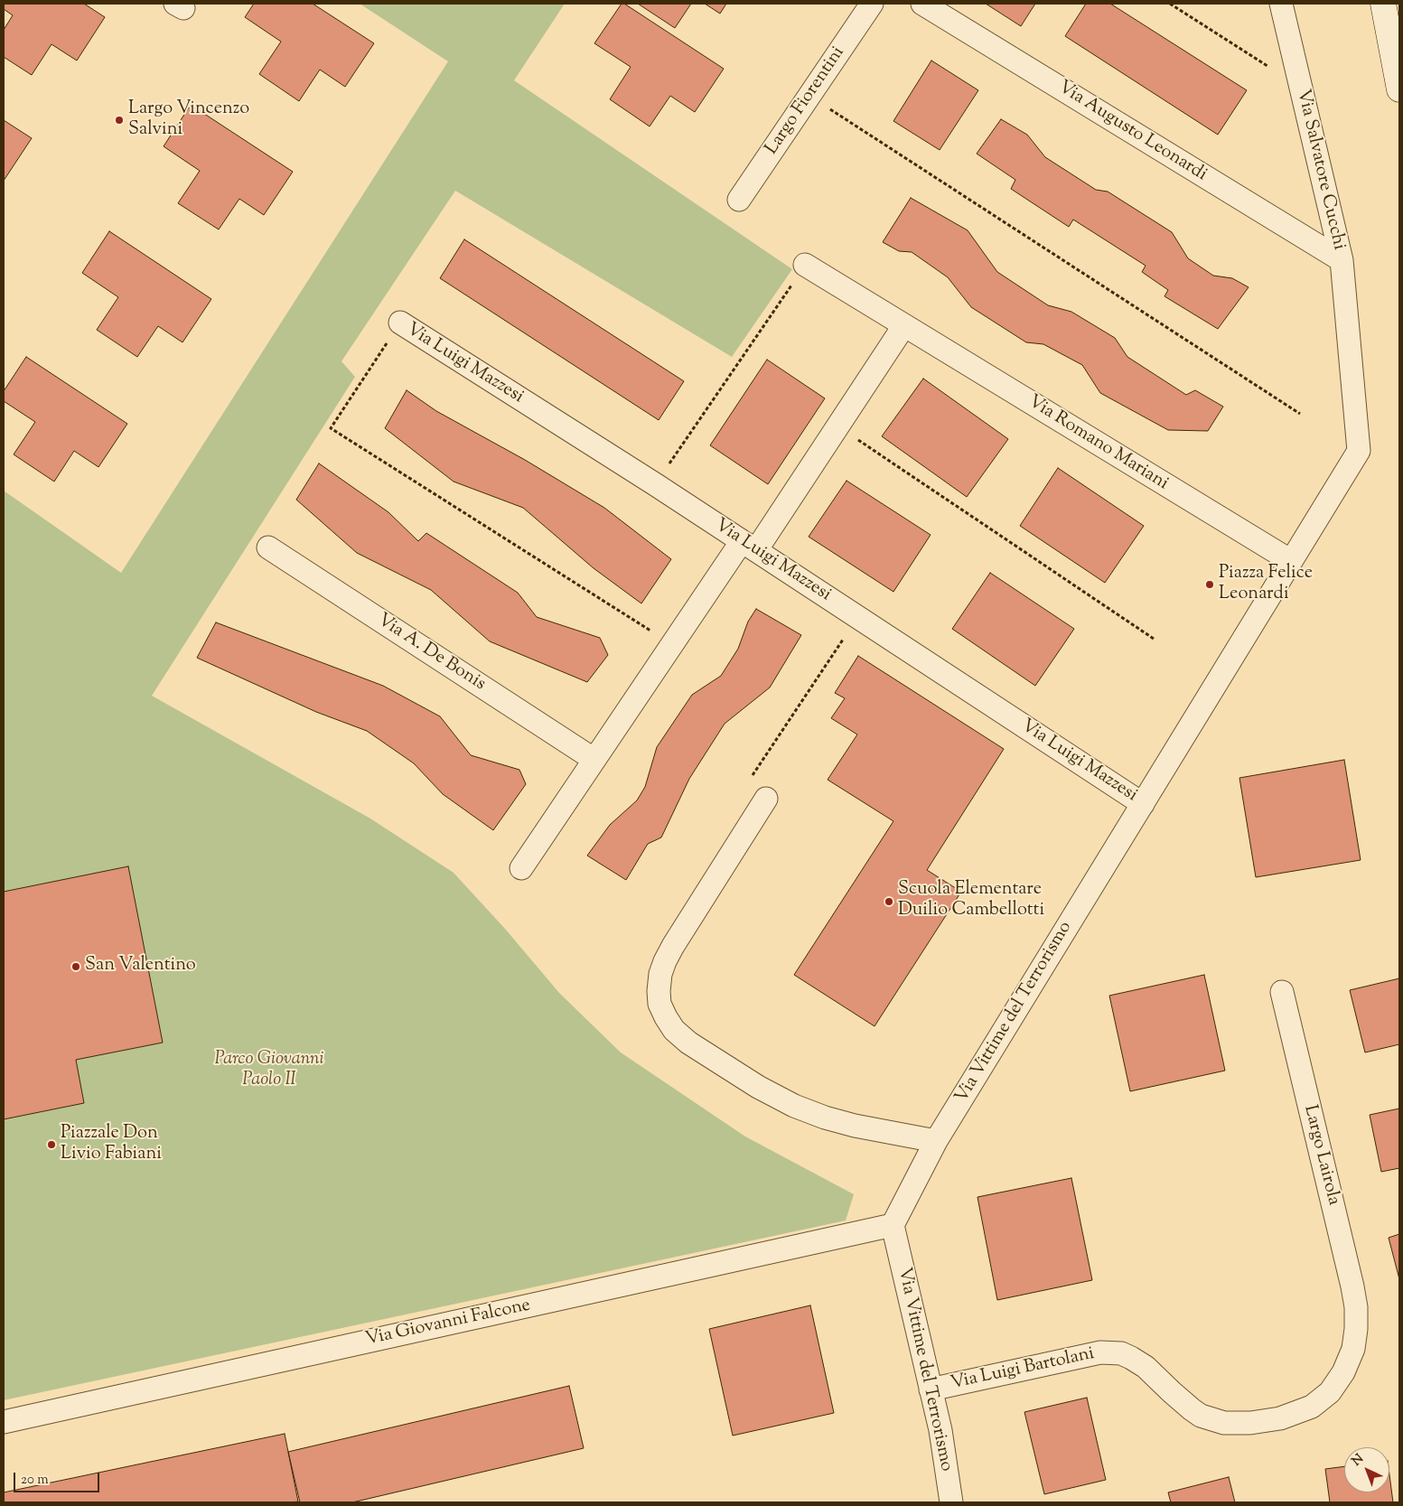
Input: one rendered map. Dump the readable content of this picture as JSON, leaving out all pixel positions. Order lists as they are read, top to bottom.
{
  "streets": {
    "street": [
      "Largo Fiorentini",
      "Via Augusto Leonardi",
      "Via Salvatore Cucchi",
      "Via Luigi Mazzesi",
      "Via Romano Mariani",
      "Via A. De Bonis",
      "Via Vittime del Terrorismo",
      "Largo Lairola",
      "Via Giovanni Falcone",
      "Via Luigi Bartolani"
    ]
  },
  "crossings": [
    ["Via Augusto Leonardi", "Via Salvatore Cucchi"],
    ["Via Salvatore Cucchi", "Via Romano Mariani"],
    ["Via Salvatore Cucchi", "Via Vittime del Terrorismo"],
    ["Via Luigi Mazzesi", "Via Vittime del Terrorismo"],
    ["Via Romano Mariani", "Via Vittime del Terrorismo"],
    ["Via Vittime del Terrorismo", "Via Giovanni Falcone"],
    ["Via Vittime del Terrorismo", "Via Luigi Bartolani"],
    ["Largo Lairola", "Via Luigi Bartolani"]
  ],
  "parks": ["Parco Giovanni Paolo II"],
  "places": [
    "Largo Vincenzo Salvini",
    "Piazza Felice Leonardi",
    "Scuola Elementare Duilio Cambellotti",
    "San Valentino",
    "Piazzale Don Livio Fabiani"
  ],
  "scale_bar": "20 m",
  "north": "top left"
}
